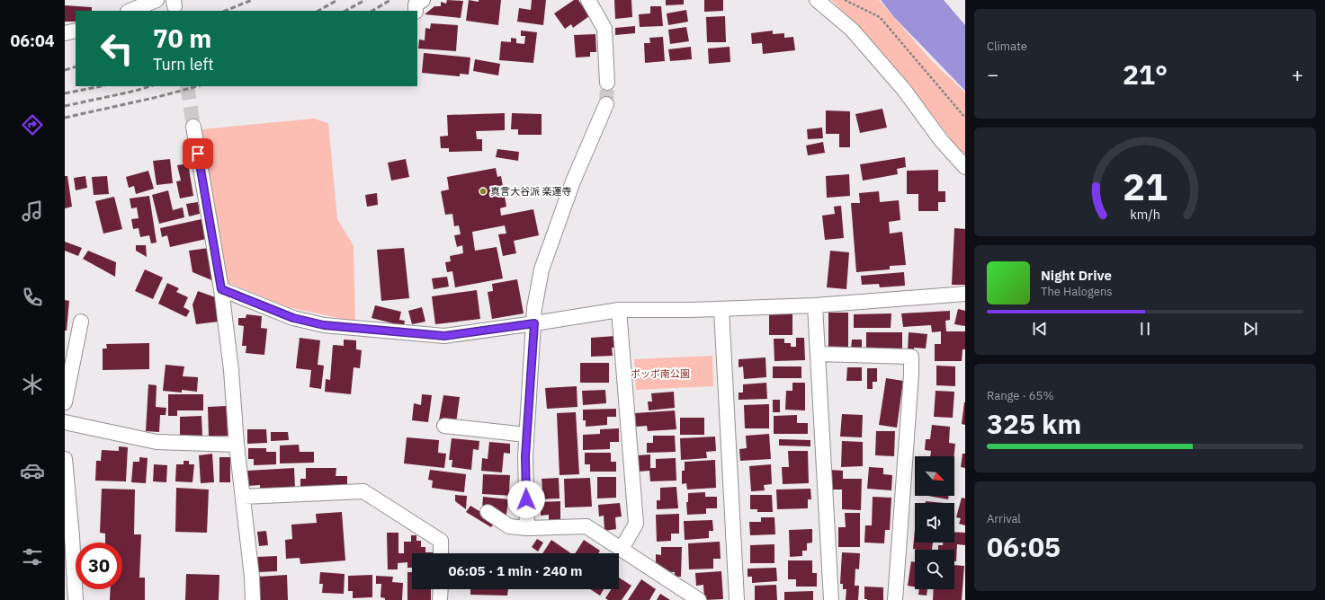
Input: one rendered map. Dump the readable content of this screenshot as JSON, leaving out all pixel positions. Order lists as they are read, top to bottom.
{
  "parks": ["ポッポ南公園"],
  "places": ["真言大谷派 楽運寺"],
  "north": "bottom right",
  "page": {
    "tabs": "06:04",
    "tile": [
      "Climate",
      ["Range · 65%", "325 km"],
      ["Arrival", "06:05"]
    ],
    "turn": ["70 m", "Turn left"],
    "heat": ["−", "21°", "+"],
    "song": ["Night Drive", "The Halogens"],
    "limit": "30",
    "trip": "06:05 · 1 min · 240 m",
    "gauge": ["21", "km/h"]
  }
}
